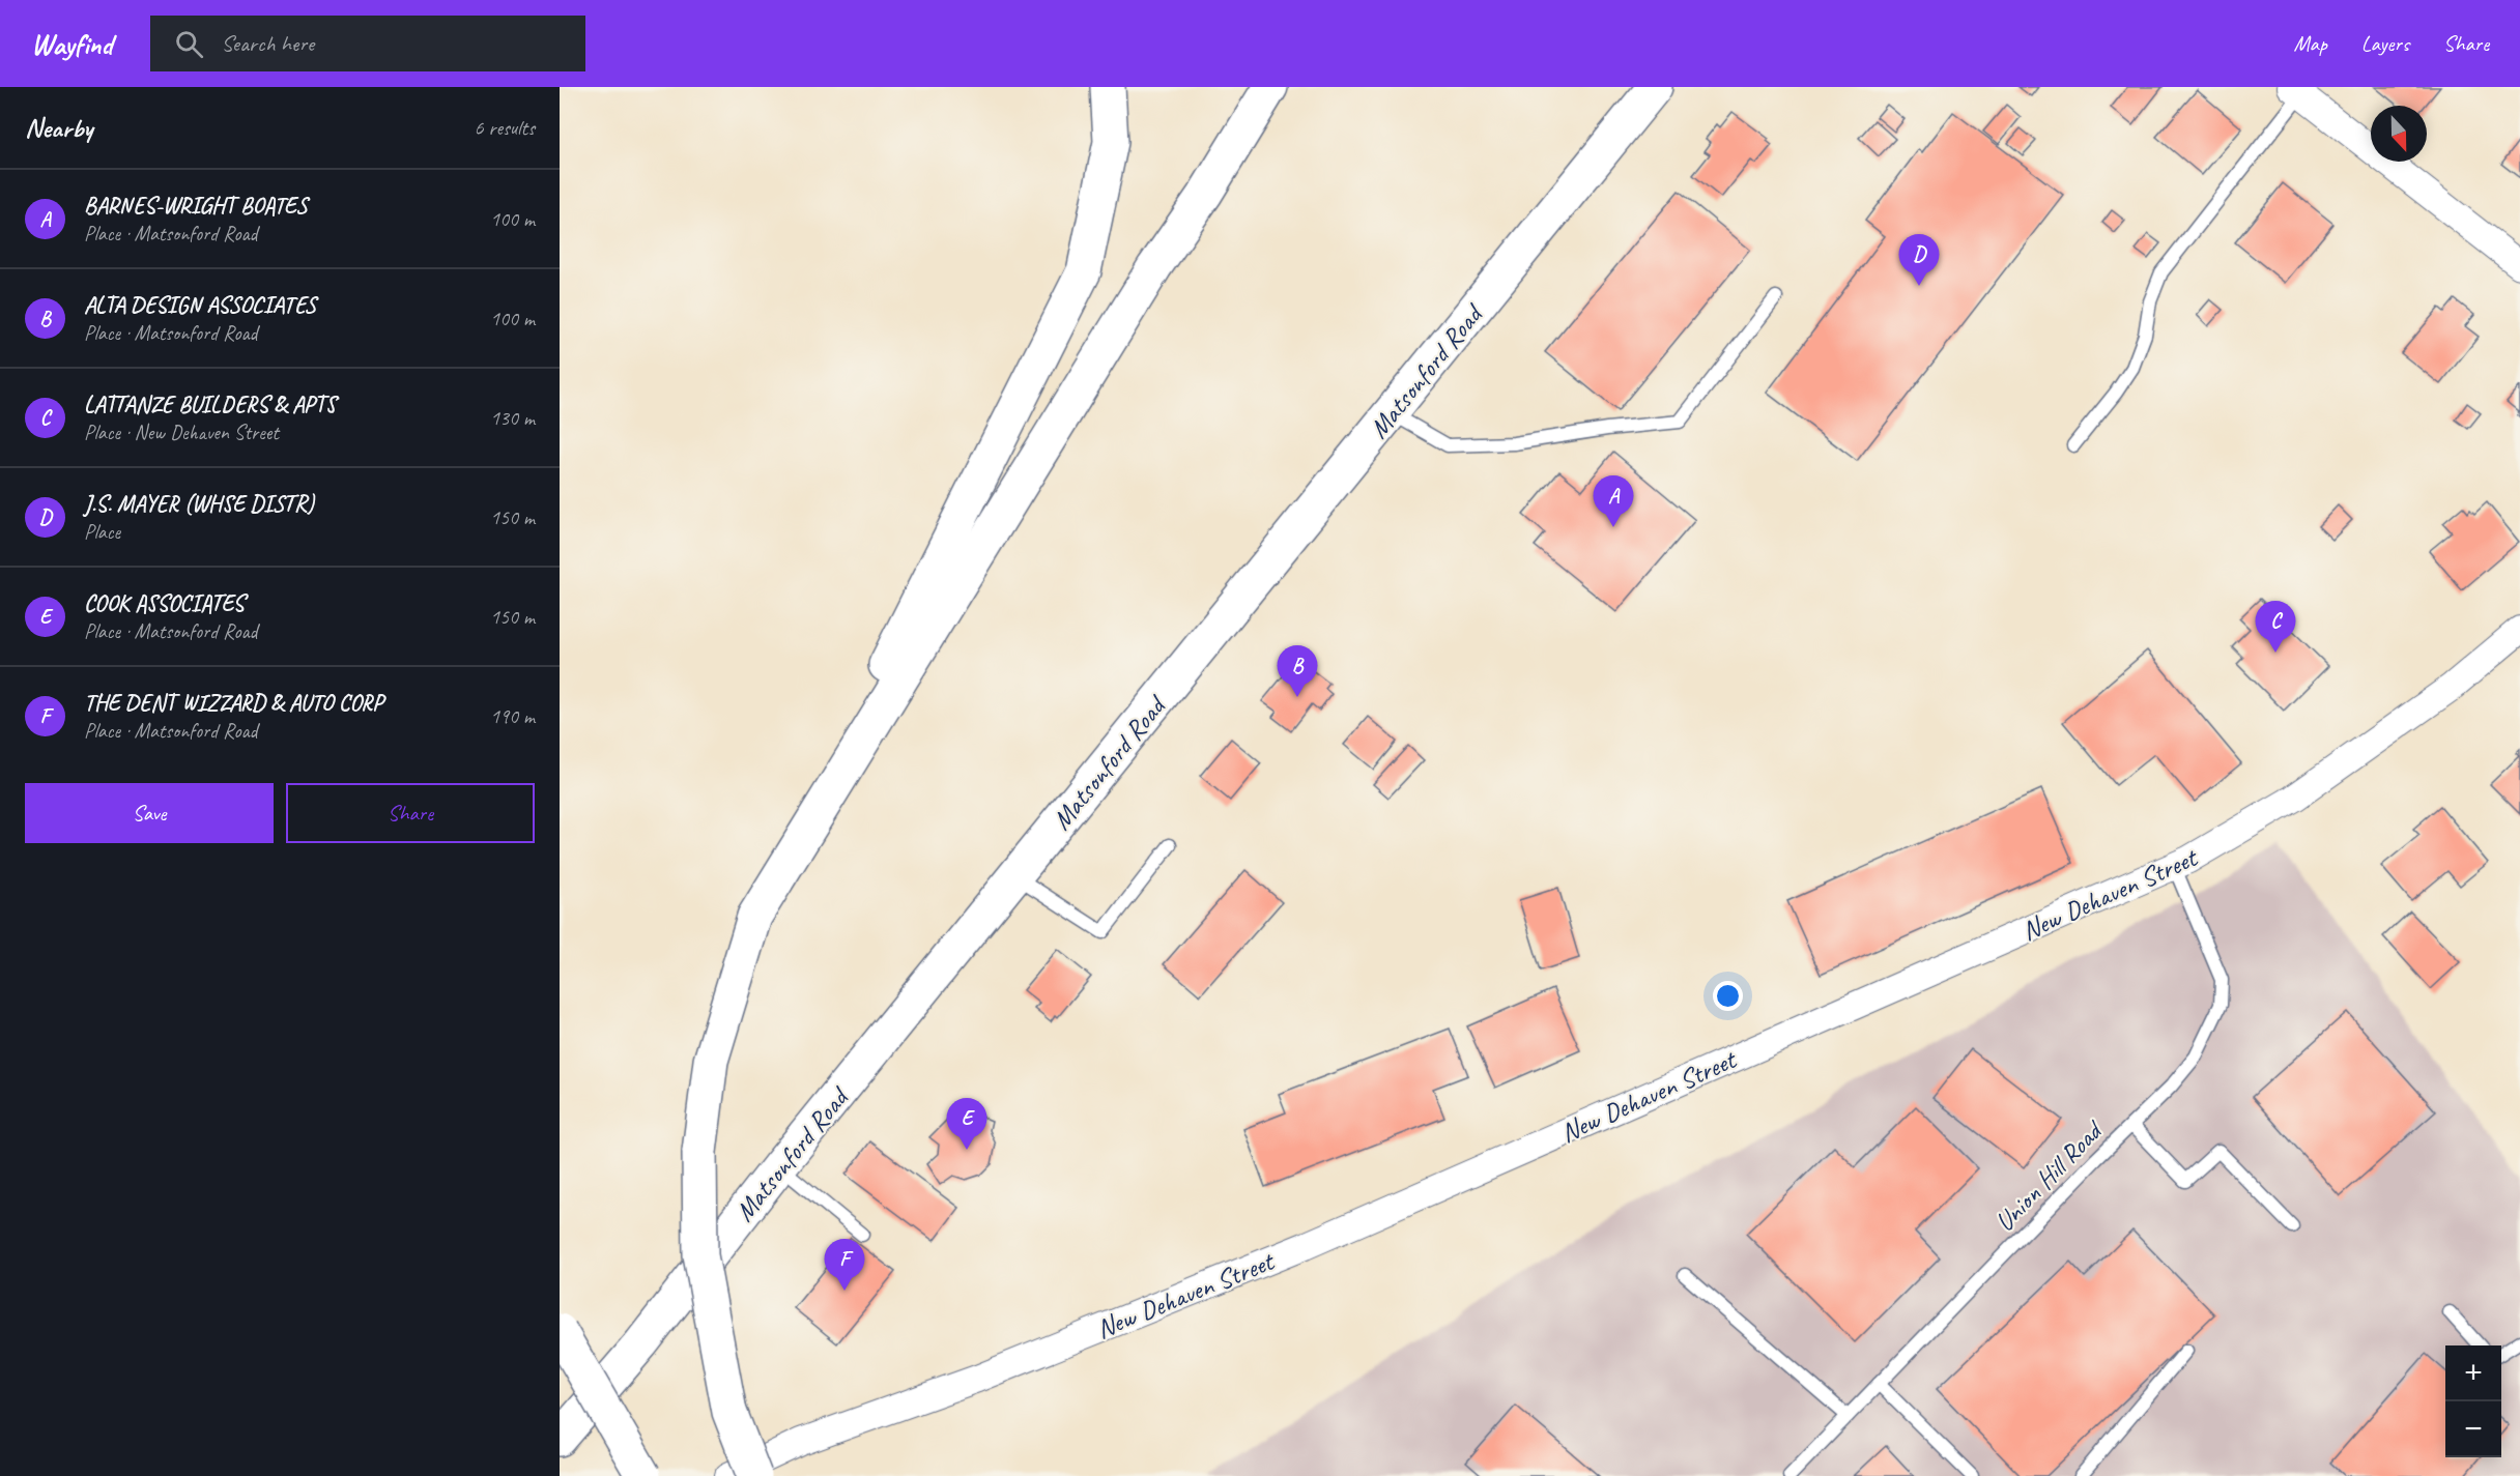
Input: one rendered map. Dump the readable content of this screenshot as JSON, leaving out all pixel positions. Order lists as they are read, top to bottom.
{
  "streets": {
    "main road": ["Matsonford Road"],
    "street": ["New Dehaven Street"],
    "lane": ["Union Hill Road"]
  },
  "crossings": [
    ["New Dehaven Street", "Union Hill Road"]
  ],
  "north": "bottom",
  "page": {
    "header": "Wayfind",
    "search": "Search here",
    "nav": ["Map", "Layers", "Share"],
    "heading": ["Nearby", "6 results"],
    "list": [
      {
        "mark": "A",
        "name": "BARNES-WRIGHT BOATES",
        "note": "Place · Matsonford Road",
        "value": "100 m"
      },
      {
        "mark": "B",
        "name": "ALTA DESIGN ASSOCIATES",
        "note": "Place · Matsonford Road",
        "value": "100 m"
      },
      {
        "mark": "C",
        "name": "LATTANZE BUILDERS & APTS",
        "note": "Place · New Dehaven Street",
        "value": "130 m"
      },
      {
        "mark": "D",
        "name": "J.S. MAYER (WHSE DISTR)",
        "note": "Place",
        "value": "150 m"
      },
      {
        "mark": "E",
        "name": "COOK ASSOCIATES",
        "note": "Place · Matsonford Road",
        "value": "150 m"
      },
      {
        "mark": "F",
        "name": "THE DENT WIZZARD & AUTO CORP",
        "note": "Place · Matsonford Road",
        "value": "190 m"
      }
    ],
    "pins": [
      "D",
      "A",
      "C",
      "B",
      "E",
      "F"
    ],
    "buttons": ["Save", "Share"],
    "map_buttons": ["+", "−"]
  }
}
